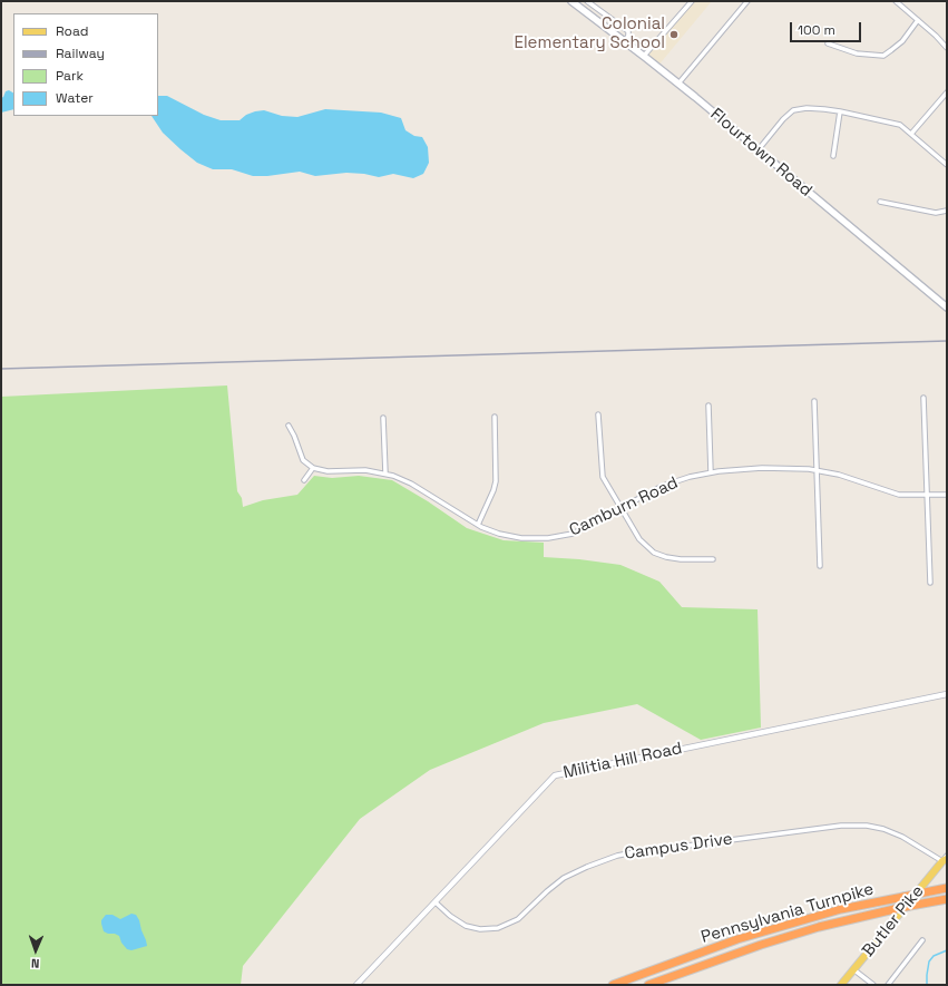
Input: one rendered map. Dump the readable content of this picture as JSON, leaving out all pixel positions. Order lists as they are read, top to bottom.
{
  "streets": {
    "highway": ["Pennsylvania Turnpike"],
    "main road": ["Flourtown Road", "Butler Pike"],
    "street": ["Camburn Road", "Militia Hill Road", "Campus Drive"]
  },
  "crossings": [
    ["Militia Hill Road", "Campus Drive"],
    ["Campus Drive", "Butler Pike"]
  ],
  "places": ["Colonial Elementary School"],
  "legend": [
    "Road",
    "Railway",
    "Park",
    "Water"
  ],
  "scale_bar": "100 m",
  "north": "bottom"
}
